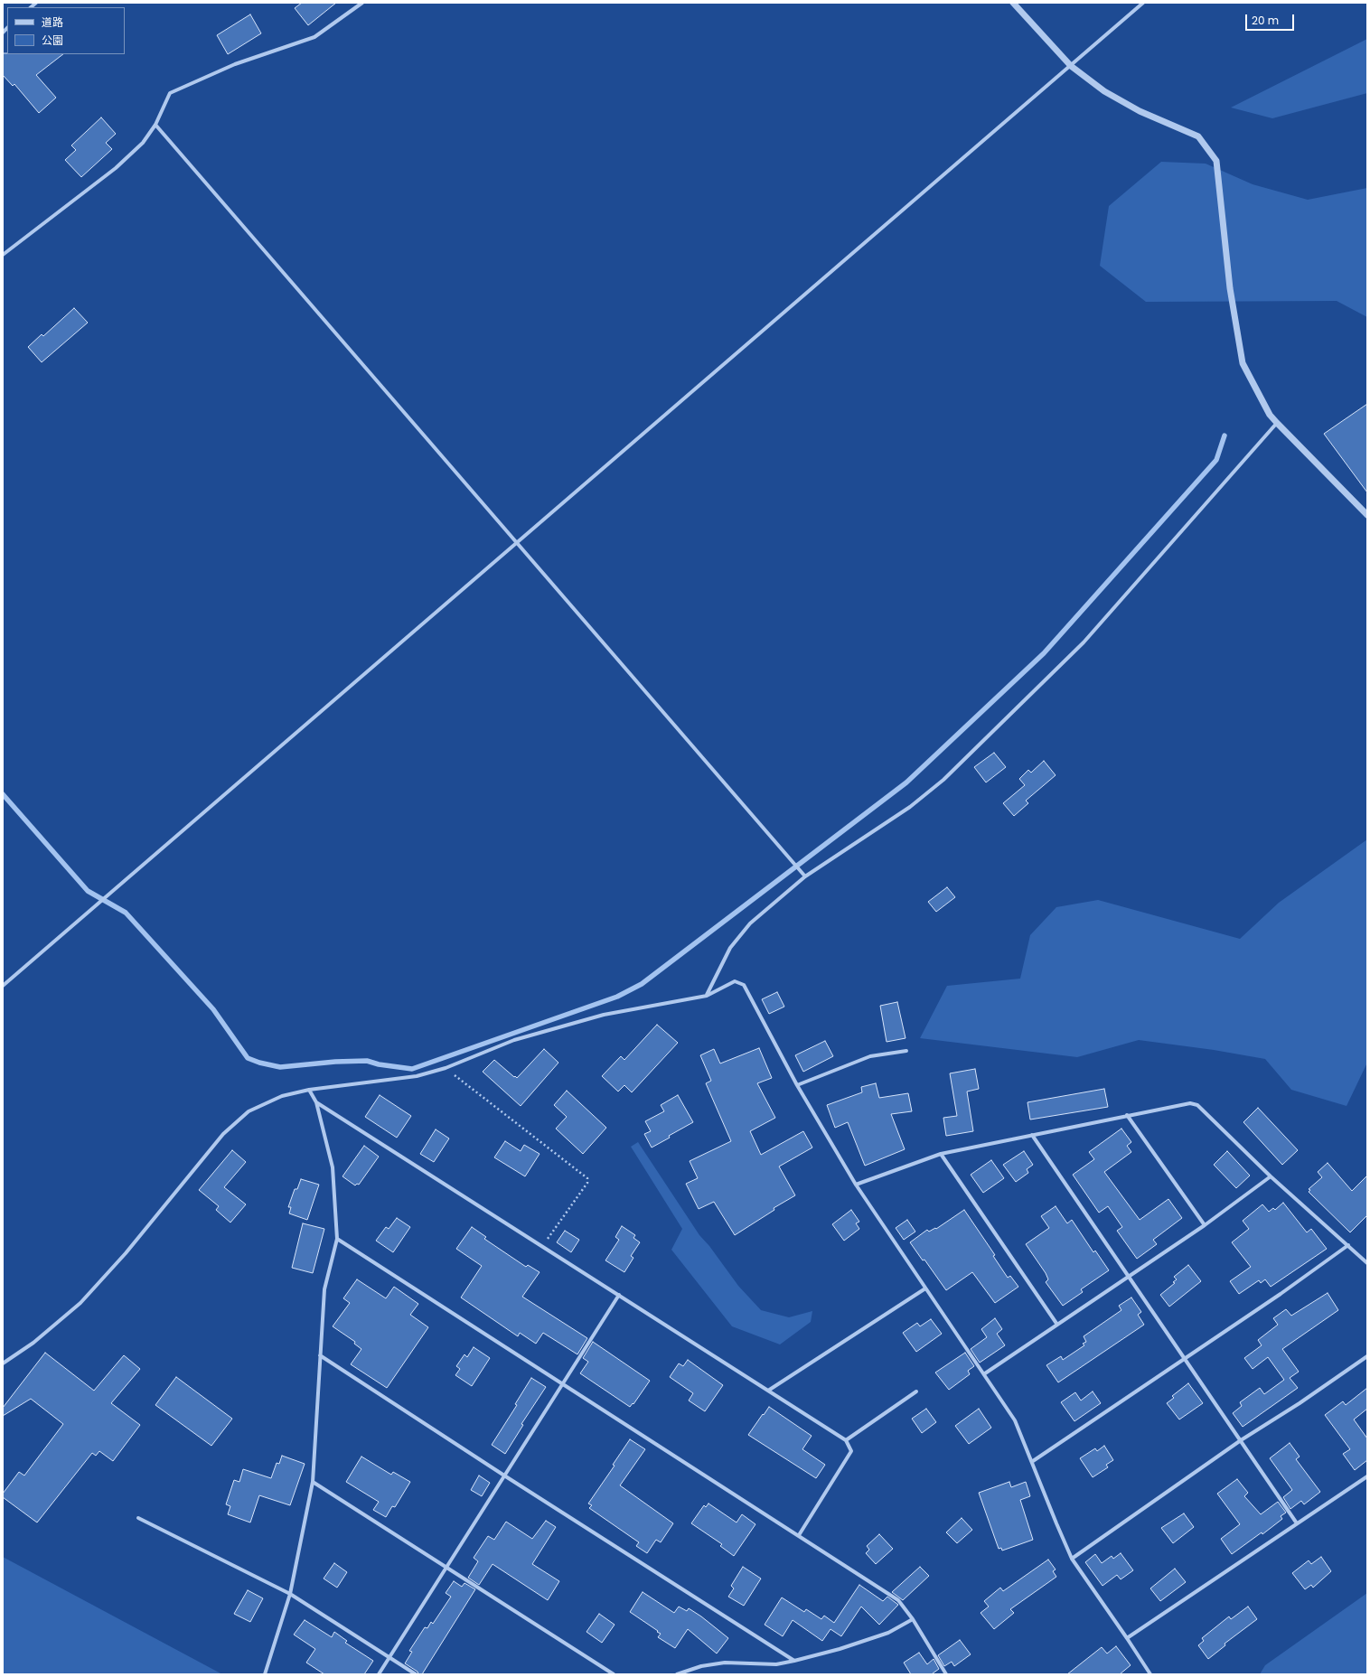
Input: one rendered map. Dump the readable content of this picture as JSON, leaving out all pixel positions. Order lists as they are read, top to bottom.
{
  "legend": ["道路", "公園"],
  "scale_bar": "20 m"
}
